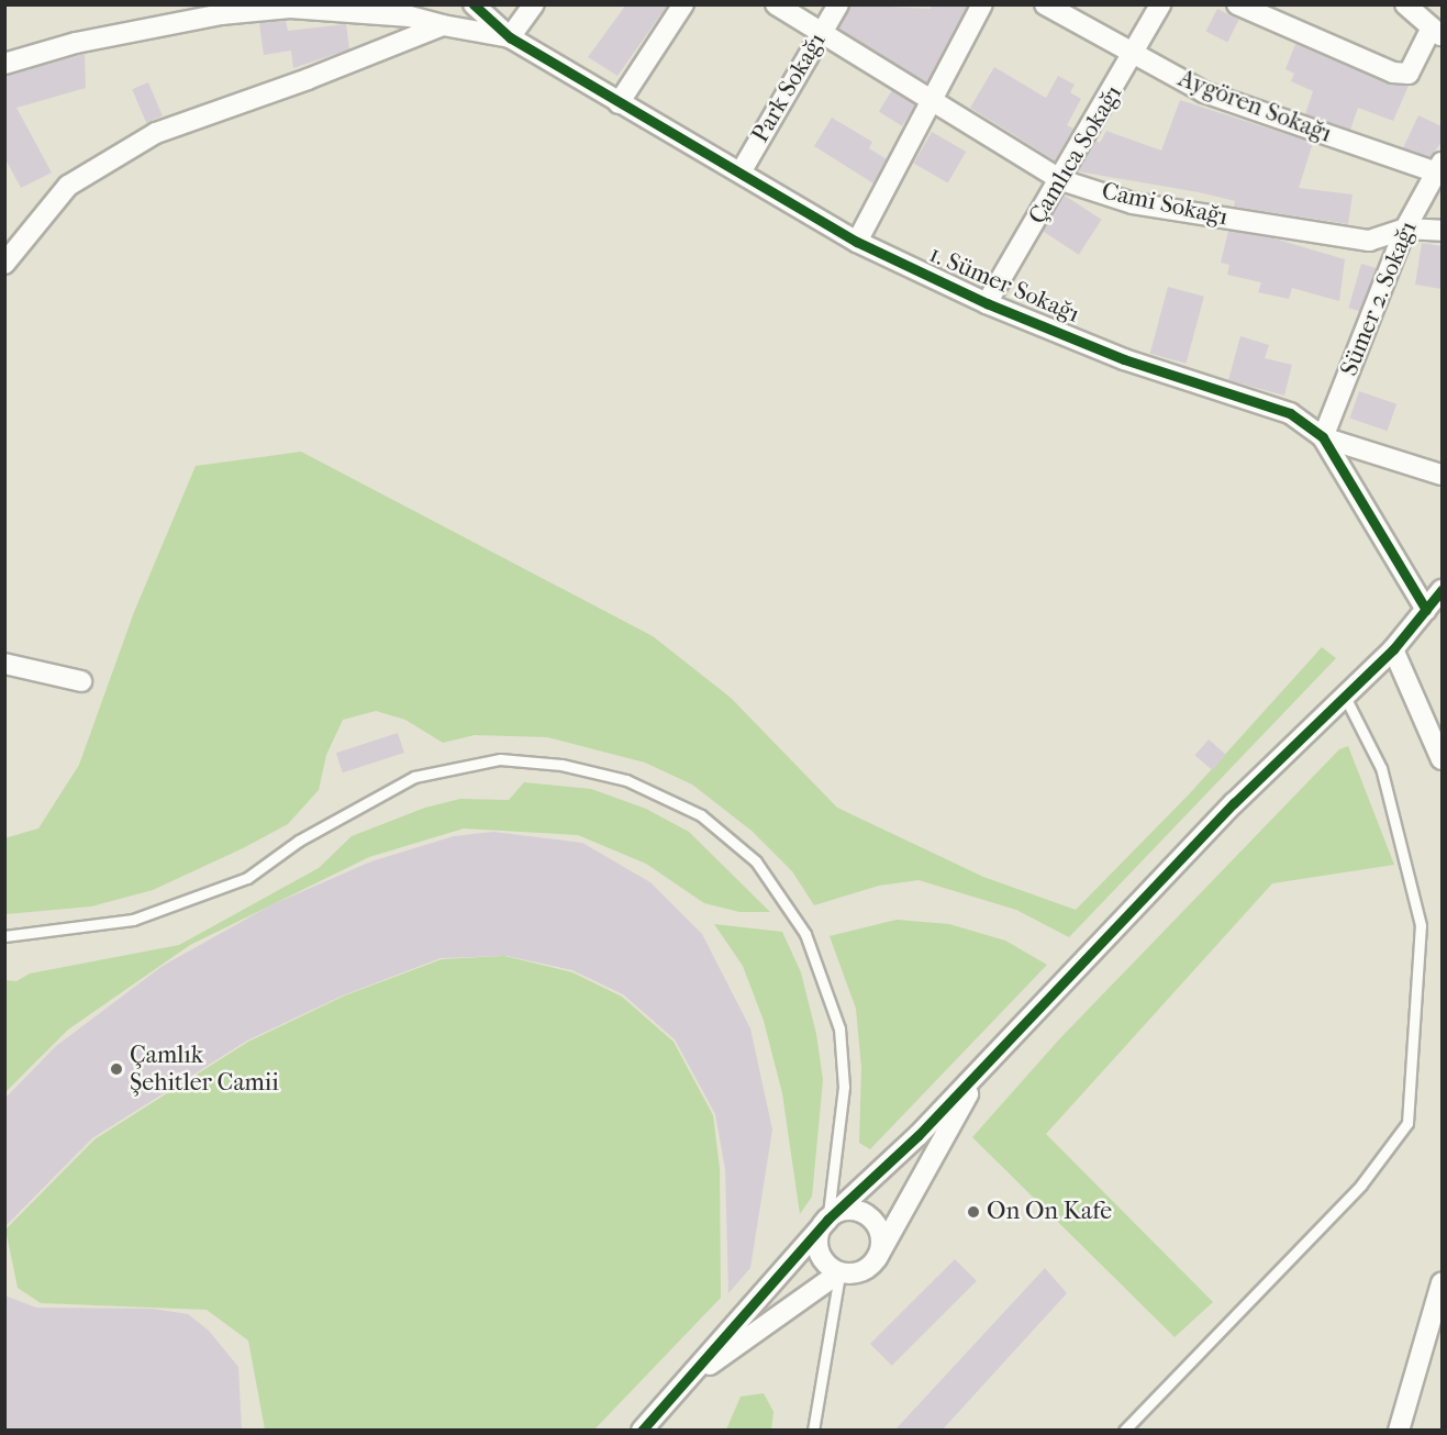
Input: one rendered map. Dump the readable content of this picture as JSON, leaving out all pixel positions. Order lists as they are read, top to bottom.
{
  "streets": {
    "street": [
      "Park Sokağı",
      "Aygören Sokağı",
      "Çamlıca Sokağı",
      "Cami Sokağı",
      "1. Sümer Sokağı",
      "Sümer 2. Sokağı"
    ]
  },
  "crossings": [
    ["Park Sokağı", "Cami Sokağı"],
    ["Park Sokağı", "1. Sümer Sokağı"],
    ["Aygören Sokağı", "Çamlıca Sokağı"],
    ["Aygören Sokağı", "Sümer 2. Sokağı"],
    ["Çamlıca Sokağı", "Cami Sokağı"],
    ["Çamlıca Sokağı", "1. Sümer Sokağı"],
    ["Cami Sokağı", "Sümer 2. Sokağı"],
    ["1. Sümer Sokağı", "Sümer 2. Sokağı"]
  ],
  "places": ["Çamlık Şehitler Camii", "On On Kafe"]
}
